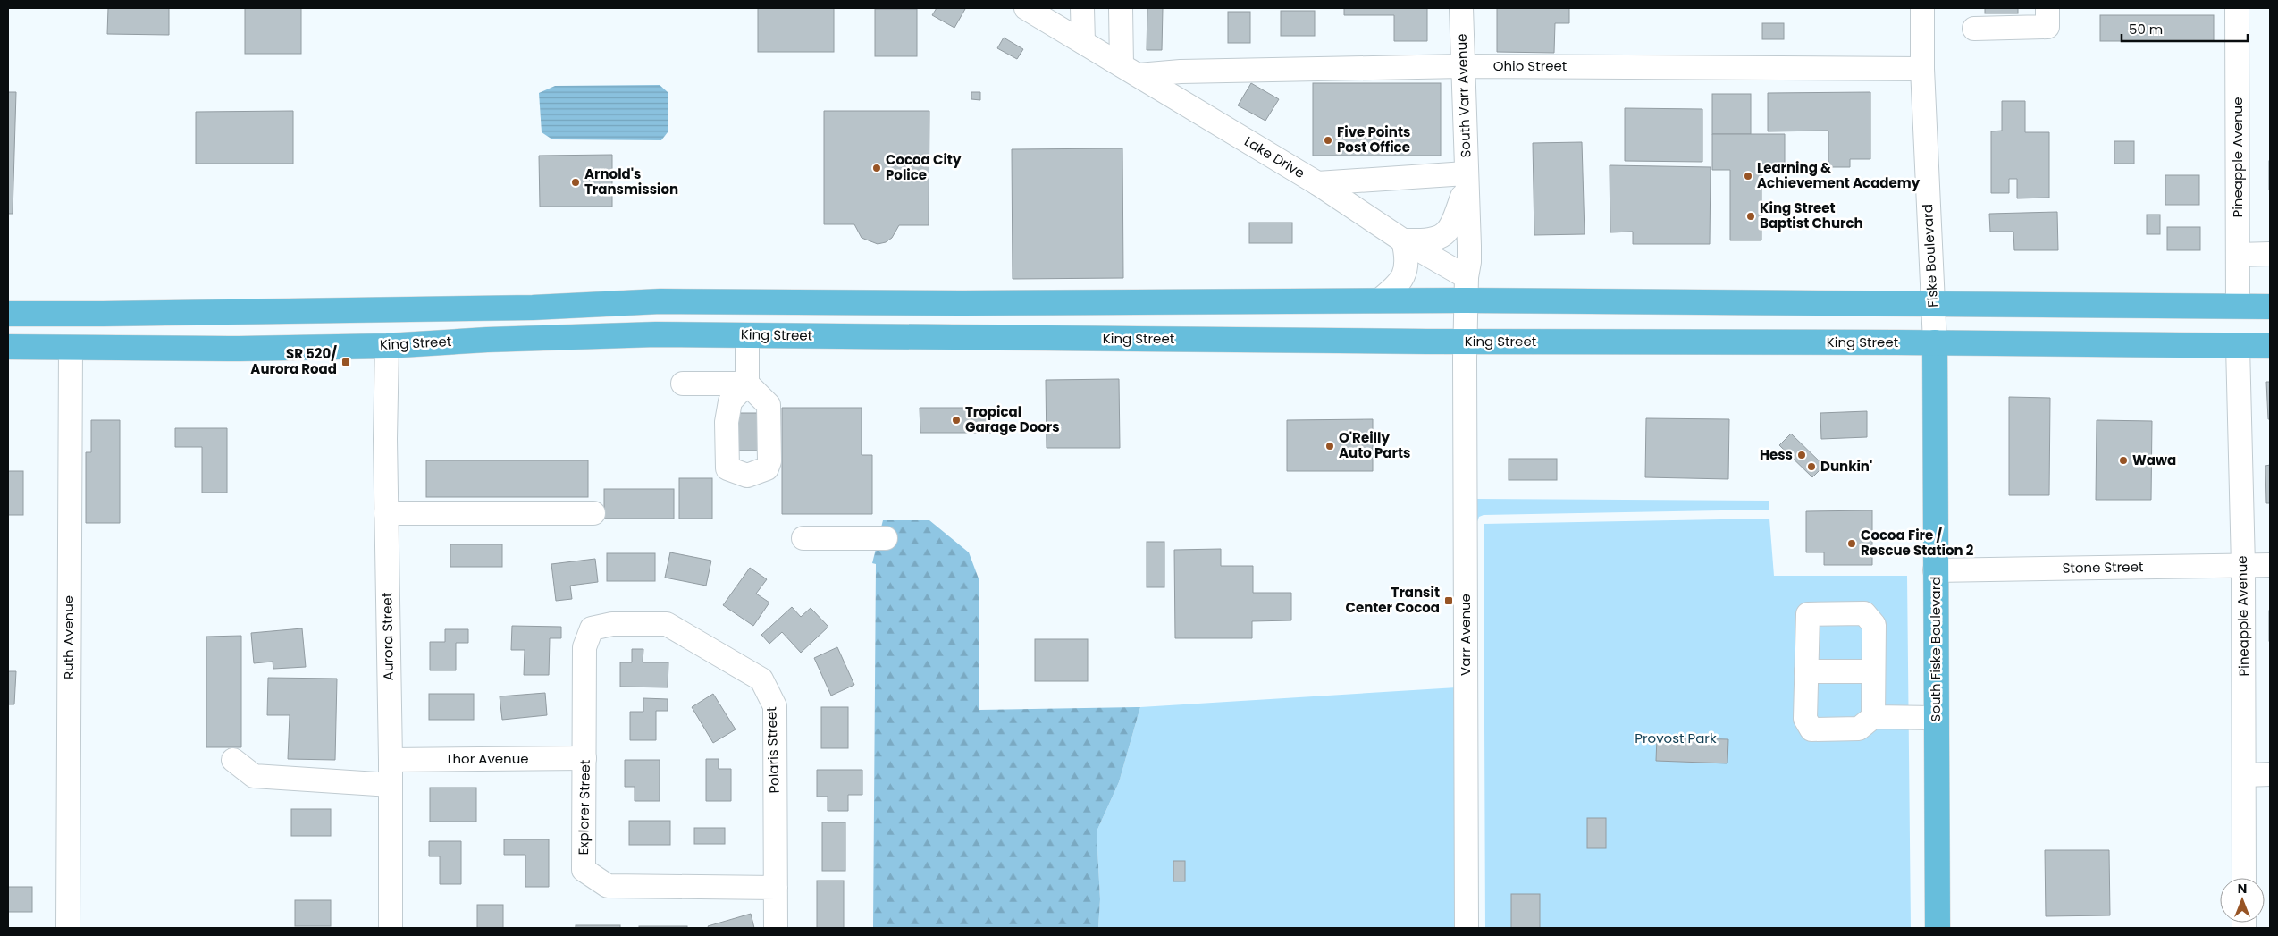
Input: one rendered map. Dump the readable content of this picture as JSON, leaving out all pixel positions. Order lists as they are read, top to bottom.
{
  "streets": {
    "main road": ["King Street", "South Fiske Boulevard"],
    "street": [
      "Ohio Street",
      "South Varr Avenue",
      "Lake Drive",
      "Pineapple Avenue",
      "Fiske Boulevard",
      "Stone Street",
      "Varr Avenue",
      "Aurora Street",
      "Ruth Avenue",
      "Polaris Street",
      "Thor Avenue",
      "Explorer Street"
    ]
  },
  "crossings": [
    ["Ohio Street", "South Varr Avenue"],
    ["Ohio Street", "Lake Drive"],
    ["Ohio Street", "Fiske Boulevard"],
    ["Pineapple Avenue", "King Street"],
    ["Pineapple Avenue", "Stone Street"],
    ["Fiske Boulevard", "King Street"],
    ["Fiske Boulevard", "South Fiske Boulevard"],
    ["King Street", "Varr Avenue"],
    ["King Street", "Aurora Street"],
    ["King Street", "Ruth Avenue"],
    ["King Street", "South Fiske Boulevard"],
    ["Stone Street", "South Fiske Boulevard"],
    ["Aurora Street", "Thor Avenue"],
    ["Polaris Street", "Explorer Street"],
    ["Thor Avenue", "Explorer Street"]
  ],
  "parks": ["Provost Park"],
  "places": {
    "other": [
      "Five Points Post Office",
      "Cocoa City Police",
      "Learning & Achievement Academy",
      "Arnold's Transmission",
      "King Street Baptist Church",
      "Tropical Garage Doors",
      "O'Reilly Auto Parts",
      "Hess",
      "Wawa",
      "Dunkin'",
      "Cocoa Fire / Rescue Station 2"
    ],
    "transit": ["SR 520/ Aurora Road", "Transit Center Cocoa"]
  },
  "scale_bar": "50 m",
  "north": "top"
}
